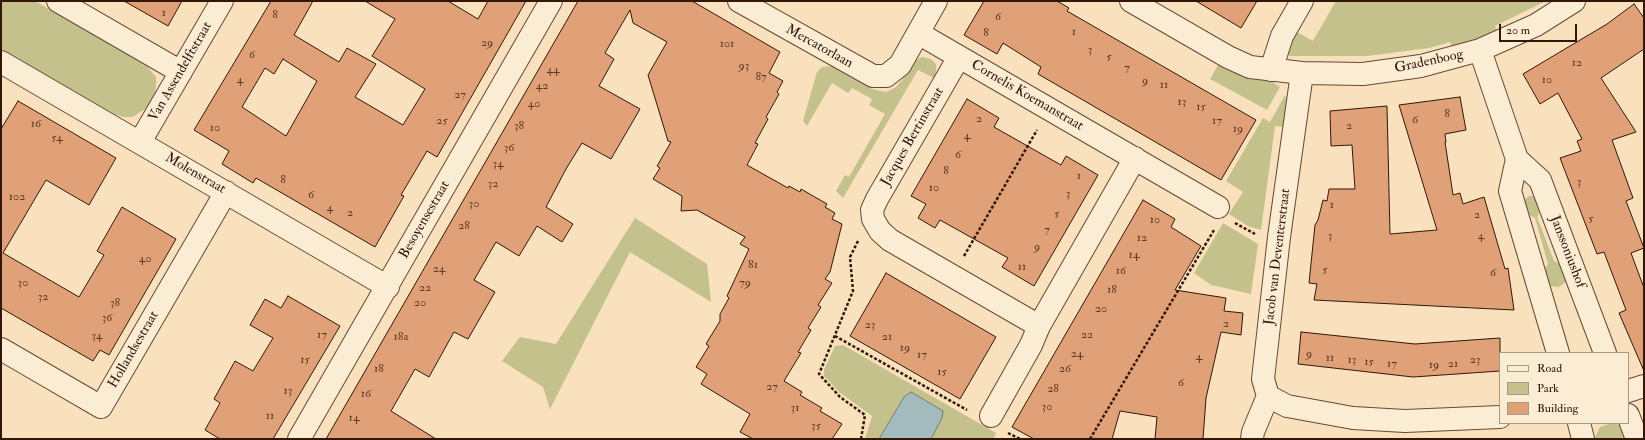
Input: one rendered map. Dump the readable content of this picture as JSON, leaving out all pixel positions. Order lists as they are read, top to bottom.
{
  "streets": {
    "street": [
      "Mercatorlaan",
      "Gradenboog",
      "Van Assendelftstraat",
      "Cornelis Koemanstraat",
      "Jacques Bertinstraat",
      "Molenstraat",
      "Besoyensestraat",
      "Janssoniushof",
      "Jacob van Deventerstraat",
      "Hollandsestraat"
    ]
  },
  "crossings": [
    ["Mercatorlaan", "Cornelis Koemanstraat"],
    ["Gradenboog", "Jacob van Deventerstraat"],
    ["Van Assendelftstraat", "Molenstraat"],
    ["Cornelis Koemanstraat", "Jacques Bertinstraat"],
    ["Molenstraat", "Besoyensestraat"],
    ["Molenstraat", "Hollandsestraat"]
  ],
  "house_numbers": [
    "1",
    "8",
    "6",
    "1",
    "8",
    "29",
    "101",
    "3",
    "6",
    "5",
    "12",
    "93",
    "7",
    "44",
    "87",
    "4",
    "10",
    "9",
    "11",
    "42",
    "27",
    "13",
    "40",
    "15",
    "8",
    "2",
    "6",
    "25",
    "17",
    "16",
    "38",
    "2",
    "10",
    "19",
    "4",
    "54",
    "36",
    "6",
    "34",
    "8",
    "1",
    "8",
    "3",
    "32",
    "10",
    "3",
    "6",
    "102",
    "30",
    "1",
    "4",
    "2",
    "5",
    "2",
    "5",
    "10",
    "28",
    "7",
    "3",
    "4",
    "12",
    "9",
    "14",
    "40",
    "81",
    "11",
    "24",
    "5",
    "16",
    "6",
    "30",
    "79",
    "22",
    "18",
    "32",
    "38",
    "20",
    "20",
    "36",
    "2",
    "23",
    "17",
    "22",
    "34",
    "18a",
    "21",
    "19",
    "24",
    "9",
    "17",
    "4",
    "11",
    "15",
    "13",
    "23",
    "15",
    "17",
    "21",
    "19",
    "18",
    "26",
    "15",
    "6",
    "27",
    "28",
    "13",
    "16",
    "30",
    "31",
    "11",
    "14",
    "35"
  ],
  "legend": ["Road", "Park", "Building"],
  "scale_bar": "20 m"
}
